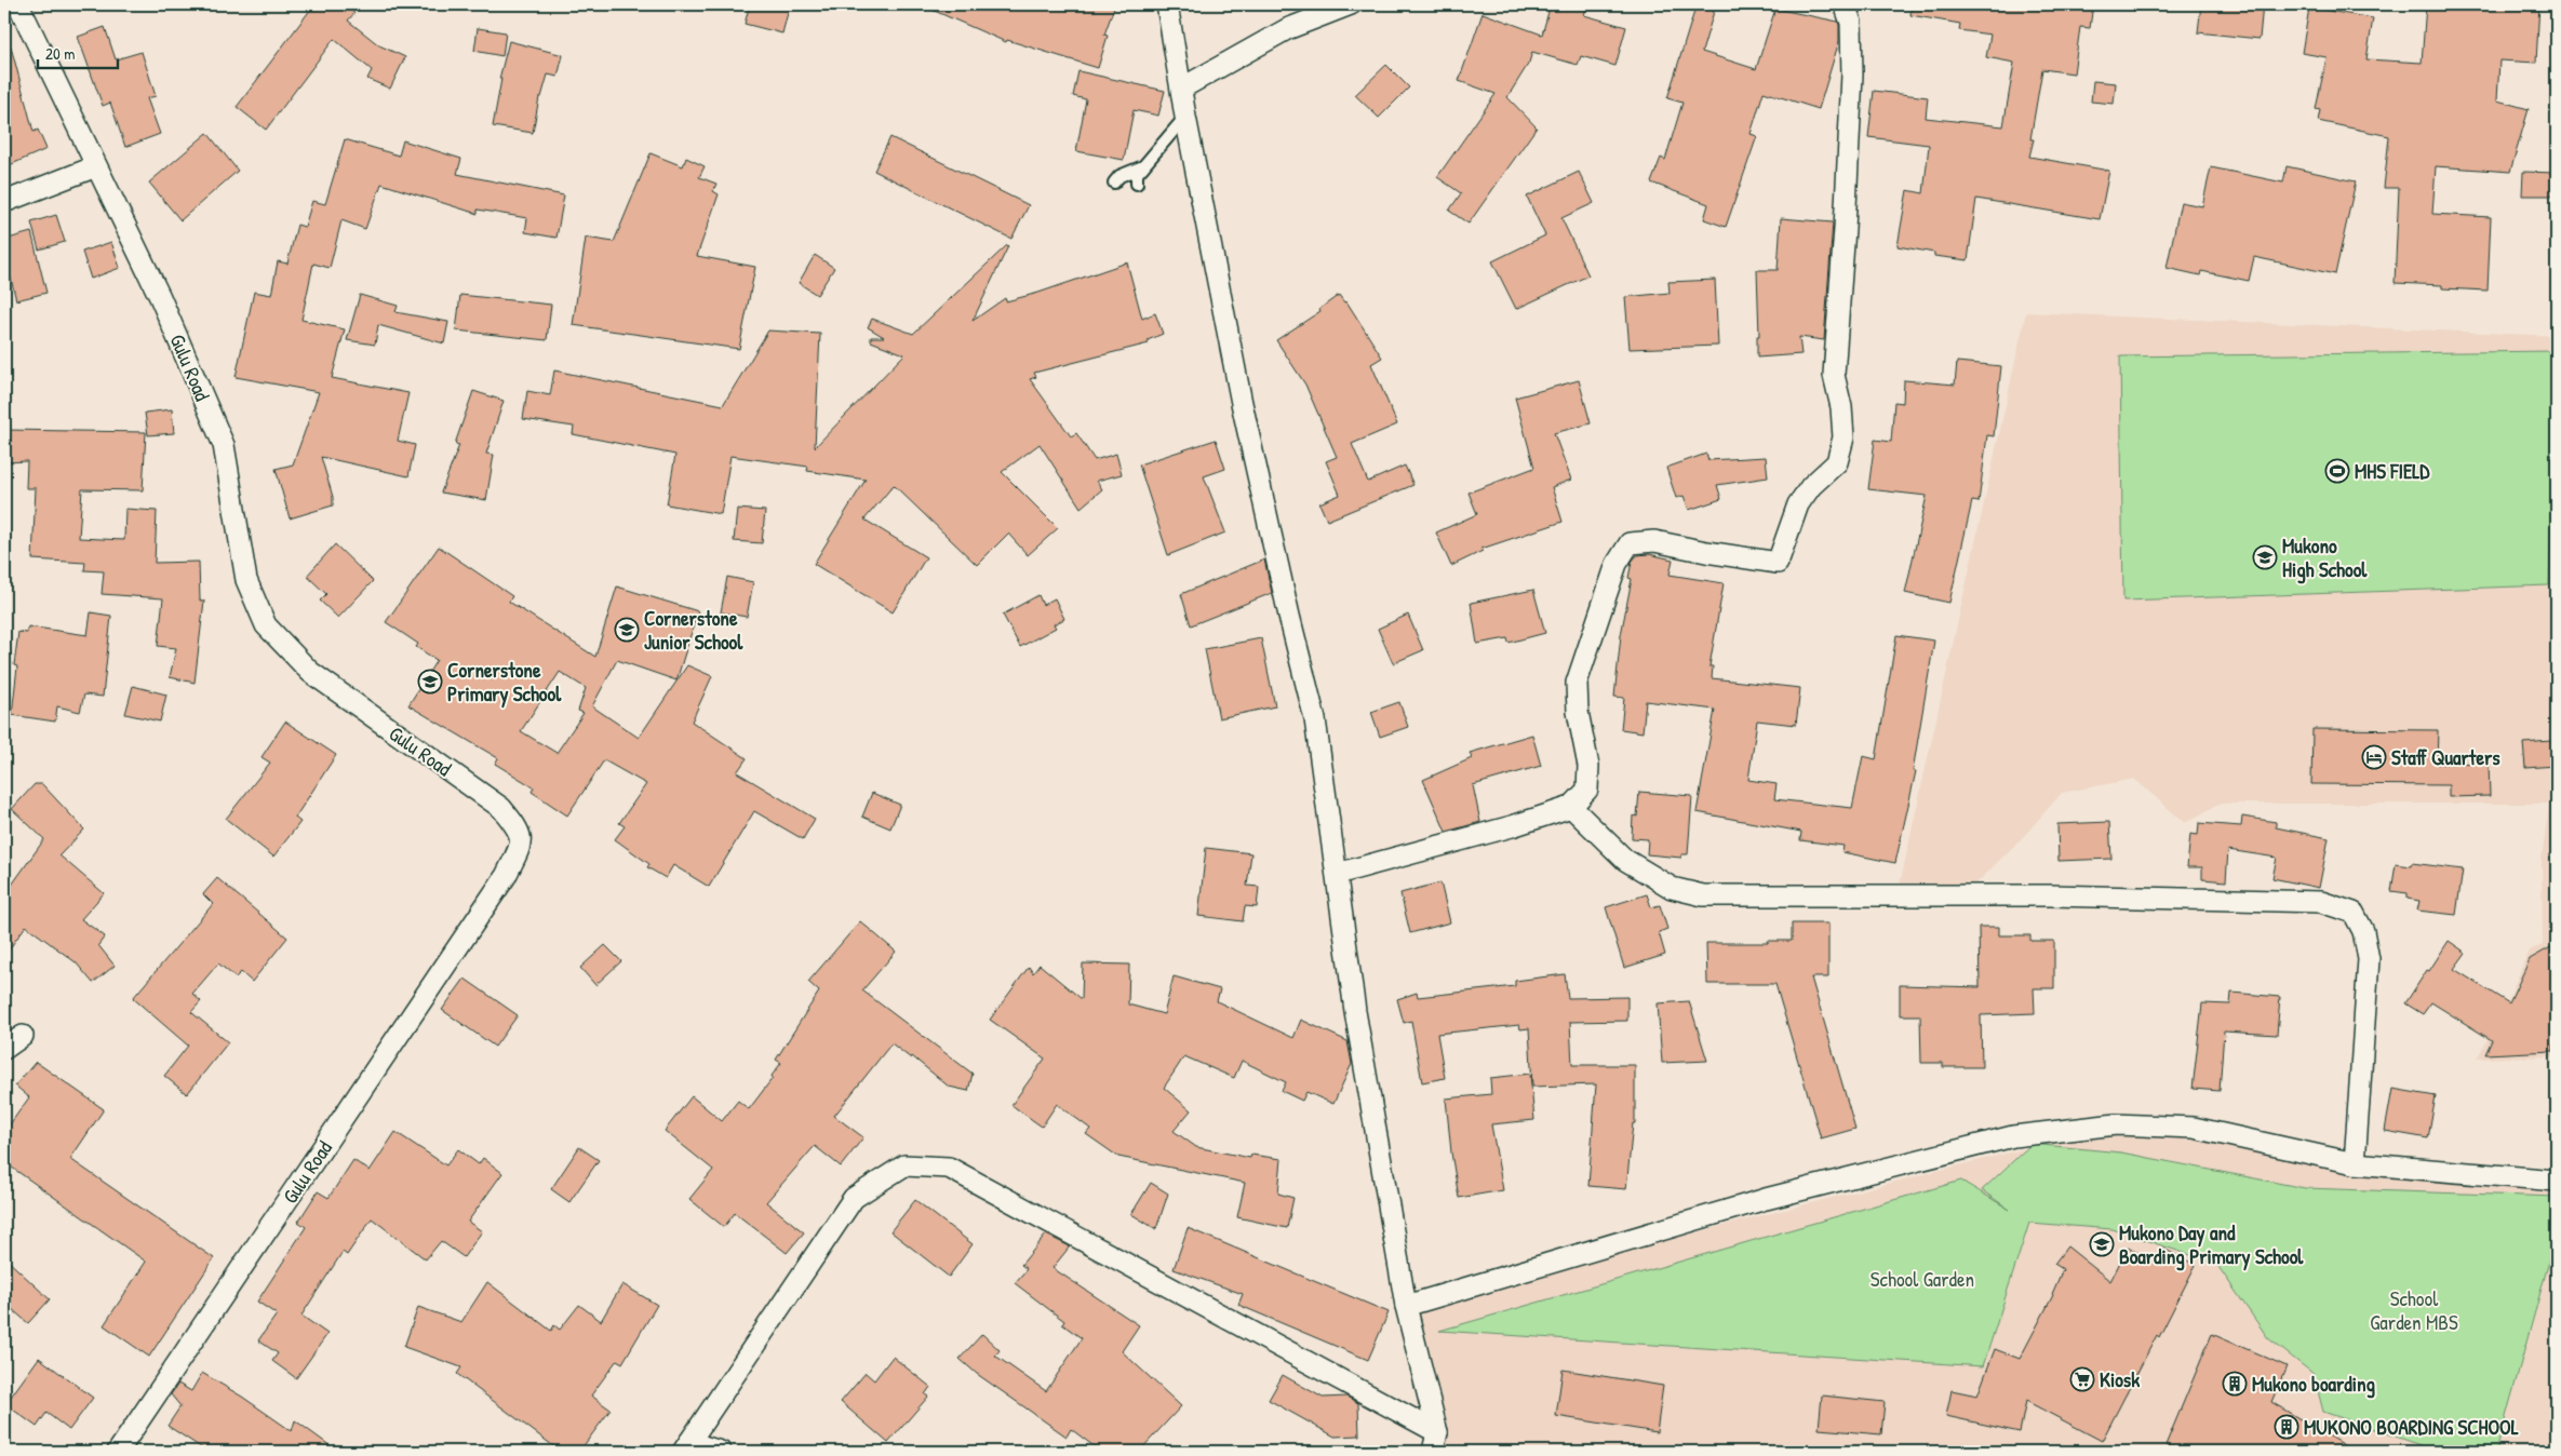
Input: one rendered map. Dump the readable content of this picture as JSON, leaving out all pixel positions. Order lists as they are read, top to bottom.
{
  "streets": {
    "street": ["Gulu Road"]
  },
  "parks": ["School Garden", "School Garden MBS"],
  "places": {
    "sports": ["MHS FIELD"],
    "school or university": [
      "Mukono High School",
      "Cornerstone Junior School",
      "Cornerstone Primary School",
      "Mukono Day and Boarding Primary School"
    ],
    "hotel": ["Staff Quarters"],
    "supermarket": ["Kiosk"],
    "building": ["Mukono boarding", "MUKONO BOARDING SCHOOL"]
  },
  "scale_bar": "20 m"
}
